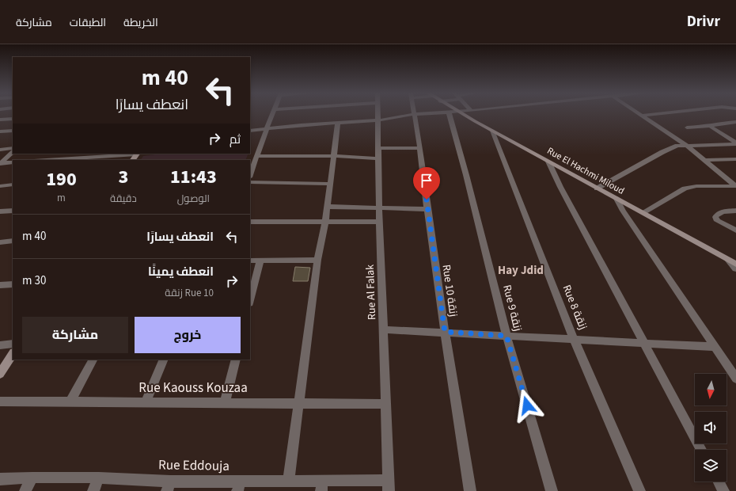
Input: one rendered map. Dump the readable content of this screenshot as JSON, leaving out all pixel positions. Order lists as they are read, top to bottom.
{
  "streets": {
    "street": [
      "Rue El Hachmi Miloud",
      "Rue 10 زنقة",
      "Rue Al Falak",
      "Rue 8 زنقة",
      "Rue 9 زنقة",
      "Rue Kaouss Kouzaa",
      "Rue Eddouja"
    ]
  },
  "crossings": [
    ["Rue El Hachmi Miloud", "Rue 8 زنقة"],
    ["Rue Al Falak", "Rue Kaouss Kouzaa"],
    ["Rue Al Falak", "Rue Eddouja"]
  ],
  "districts": ["Hay Jdid"],
  "north": "bottom",
  "page": {
    "header": "Drivr",
    "nav": ["الخريطة", "الطبقات", "مشاركة"],
    "turn": ["40 m", "انعطف يسارًا"],
    "then": "ثم",
    "eta": [
      "11:43",
      "الوصول",
      "3",
      "دقيقة",
      "190",
      "m"
    ],
    "list": [
      {
        "name": "انعطف يسارًا",
        "value": "40 m"
      },
      {
        "name": "انعطف يمينًا",
        "note": "Rue 10 زنقة",
        "value": "30 m"
      }
    ],
    "buttons": ["خروج", "مشاركة"]
  }
}
